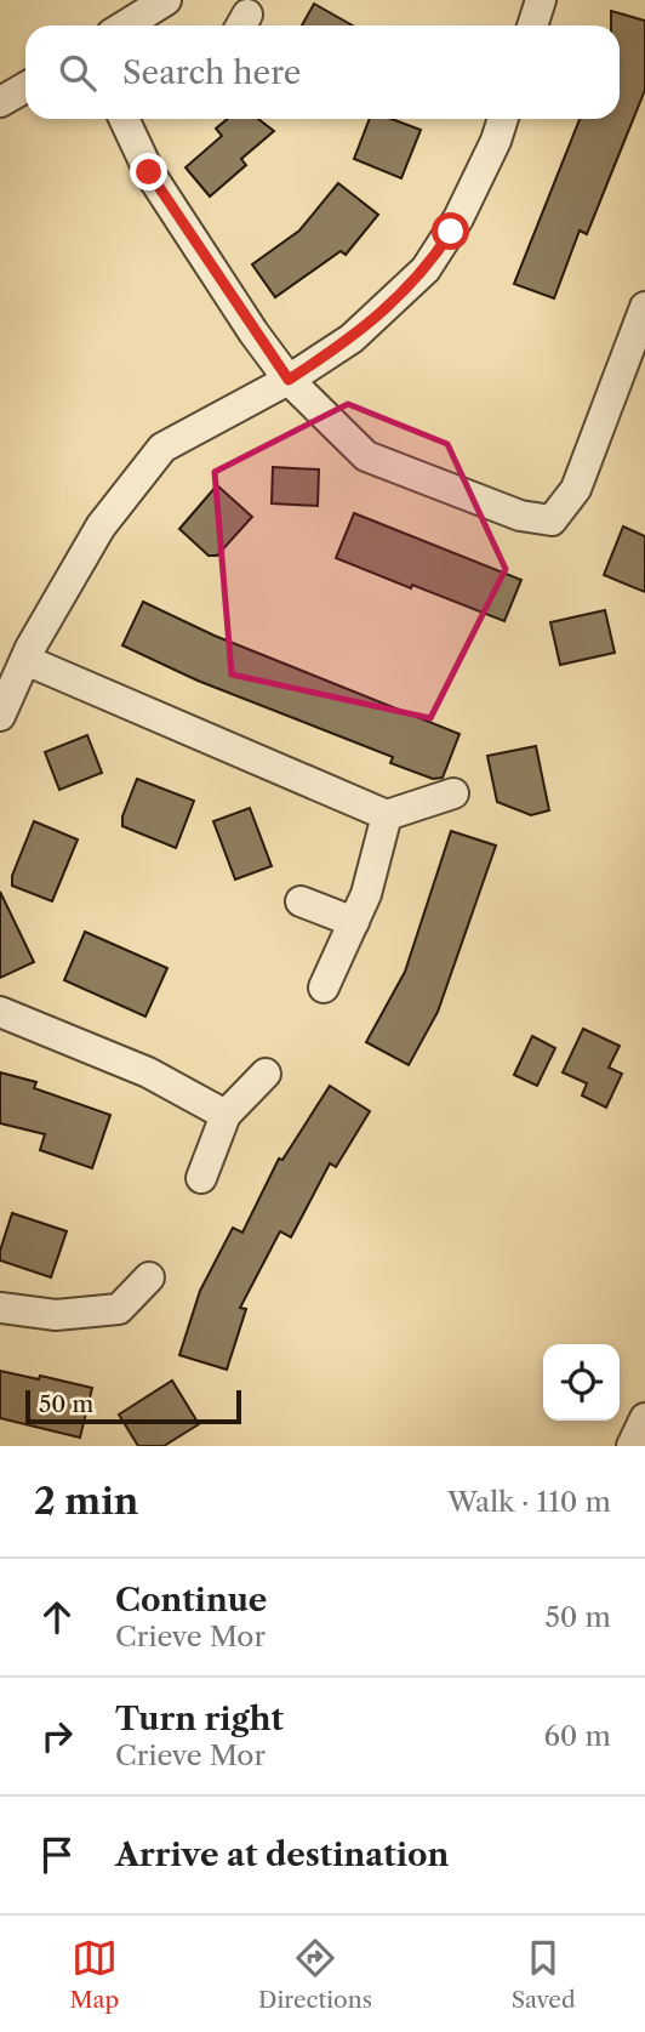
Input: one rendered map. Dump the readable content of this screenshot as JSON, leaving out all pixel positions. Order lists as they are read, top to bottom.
{
  "scale_bar": "50 m",
  "page": {
    "search": "Search here",
    "scale": "50 m",
    "heading": ["2 min", "Walk · 110 m"],
    "list": [
      ["Continue", "Crieve Mor", "50 m"],
      ["Turn right", "Crieve Mor", "60 m"],
      "Arrive at destination"
    ],
    "nav": ["Map", "Directions", "Saved"]
  }
}
